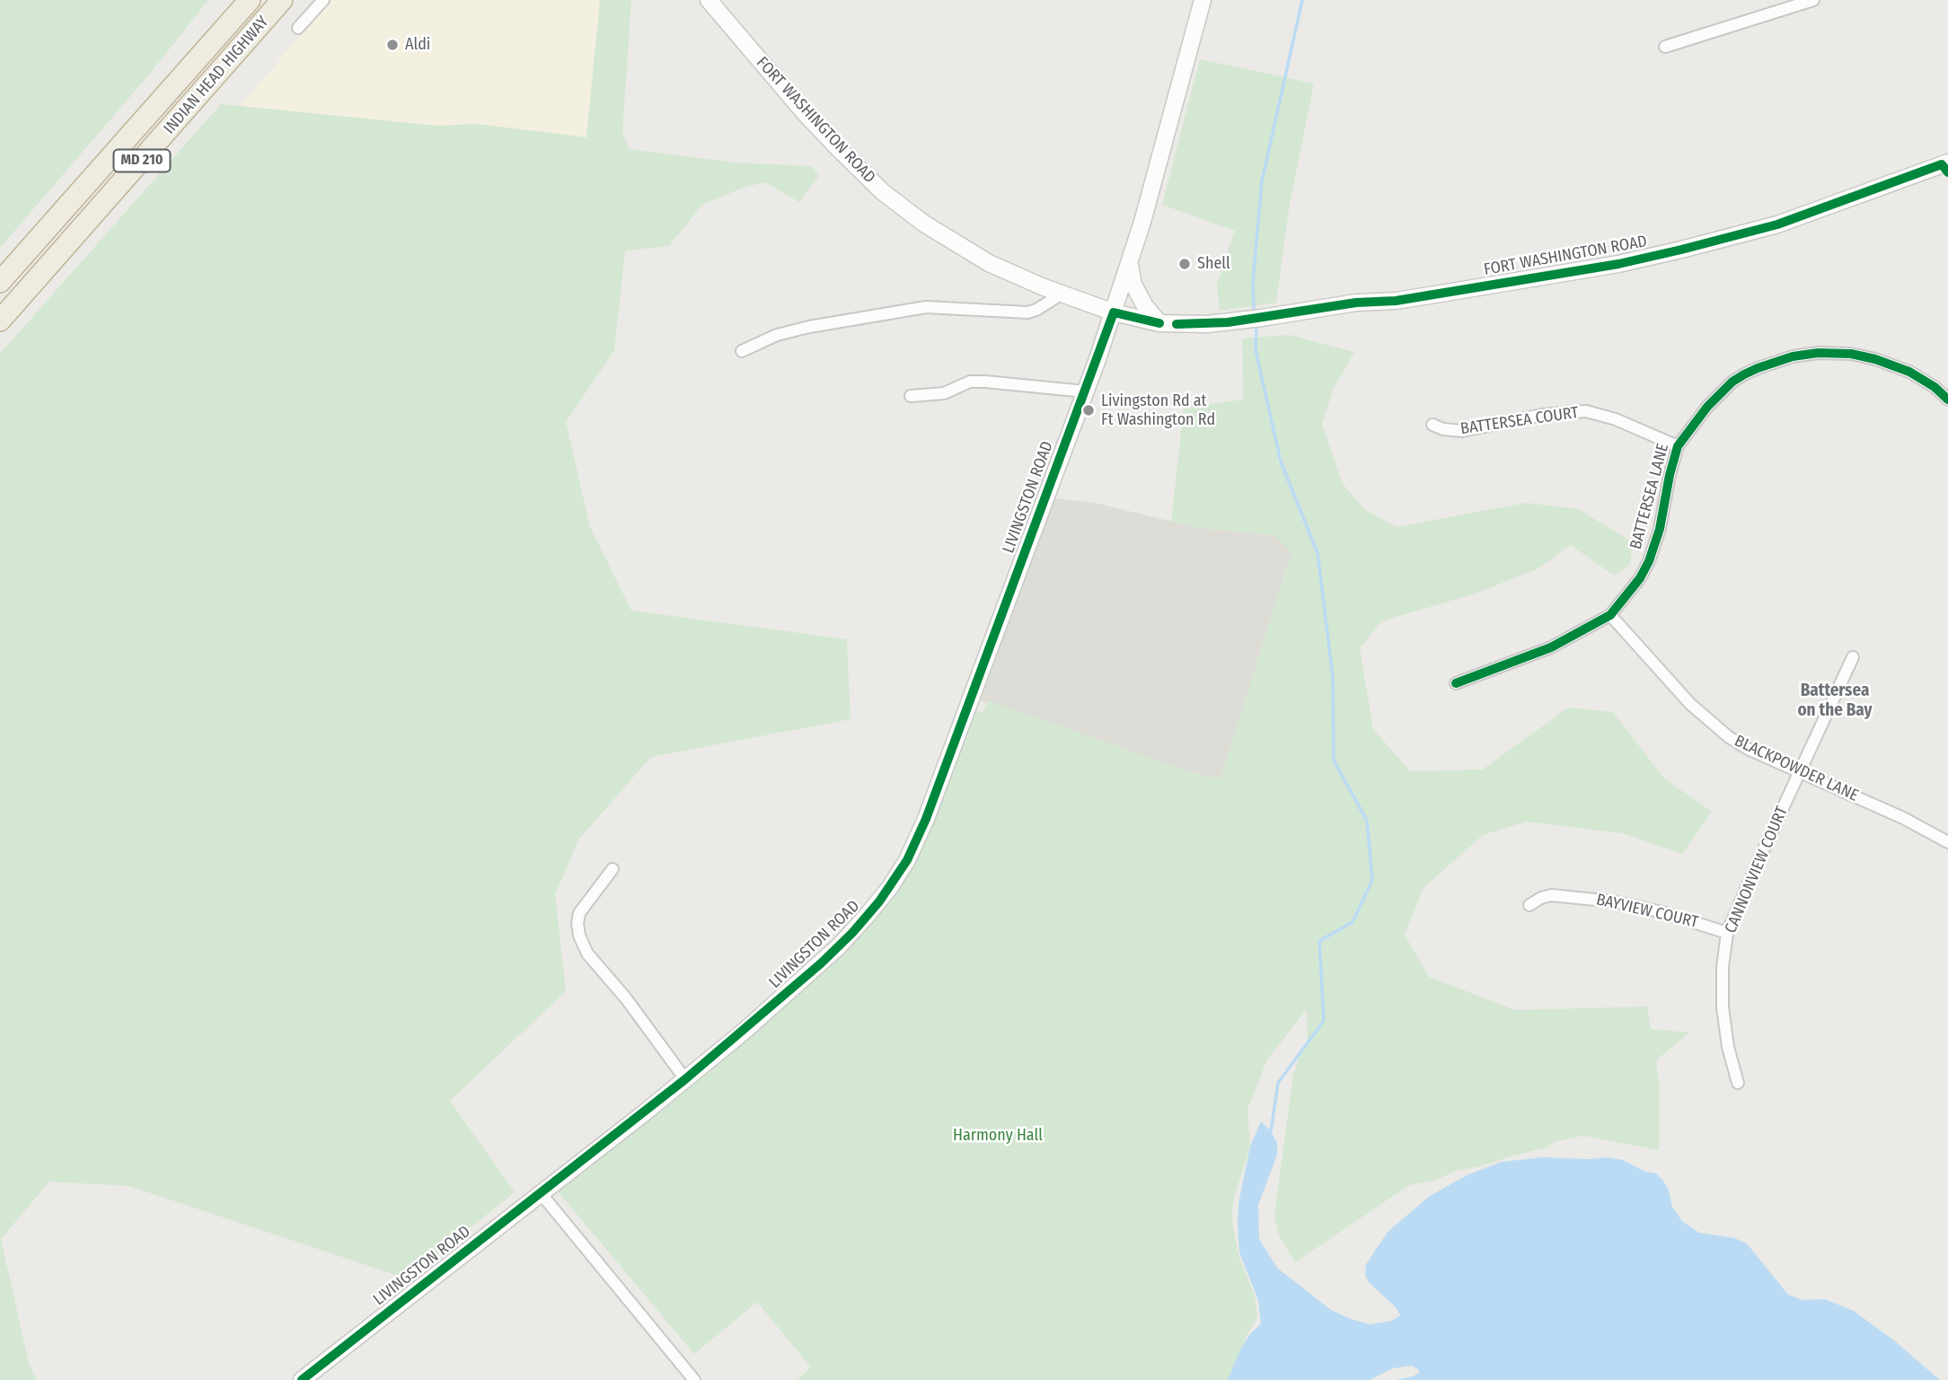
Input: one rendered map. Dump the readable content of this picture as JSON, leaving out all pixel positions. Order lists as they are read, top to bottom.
{
  "streets": {
    "highway": ["INDIAN HEAD HIGHWAY", "MD 210"],
    "main road": ["FORT WASHINGTON ROAD", "LIVINGSTON ROAD"],
    "street": [
      "BATTERSEA COURT",
      "BATTERSEA LANE",
      "BLACKPOWDER LANE",
      "CANNONVIEW COURT",
      "BAYVIEW COURT"
    ]
  },
  "crossings": [
    ["FORT WASHINGTON ROAD", "LIVINGSTON ROAD"],
    ["BATTERSEA COURT", "BATTERSEA LANE"],
    ["BATTERSEA LANE", "BLACKPOWDER LANE"],
    ["BLACKPOWDER LANE", "CANNONVIEW COURT"],
    ["CANNONVIEW COURT", "BAYVIEW COURT"]
  ],
  "districts": ["Battersea on the Bay"],
  "parks": ["Harmony Hall"],
  "places": ["Aldi", "Shell", "Livingston Rd at Ft Washington Rd"]
}
